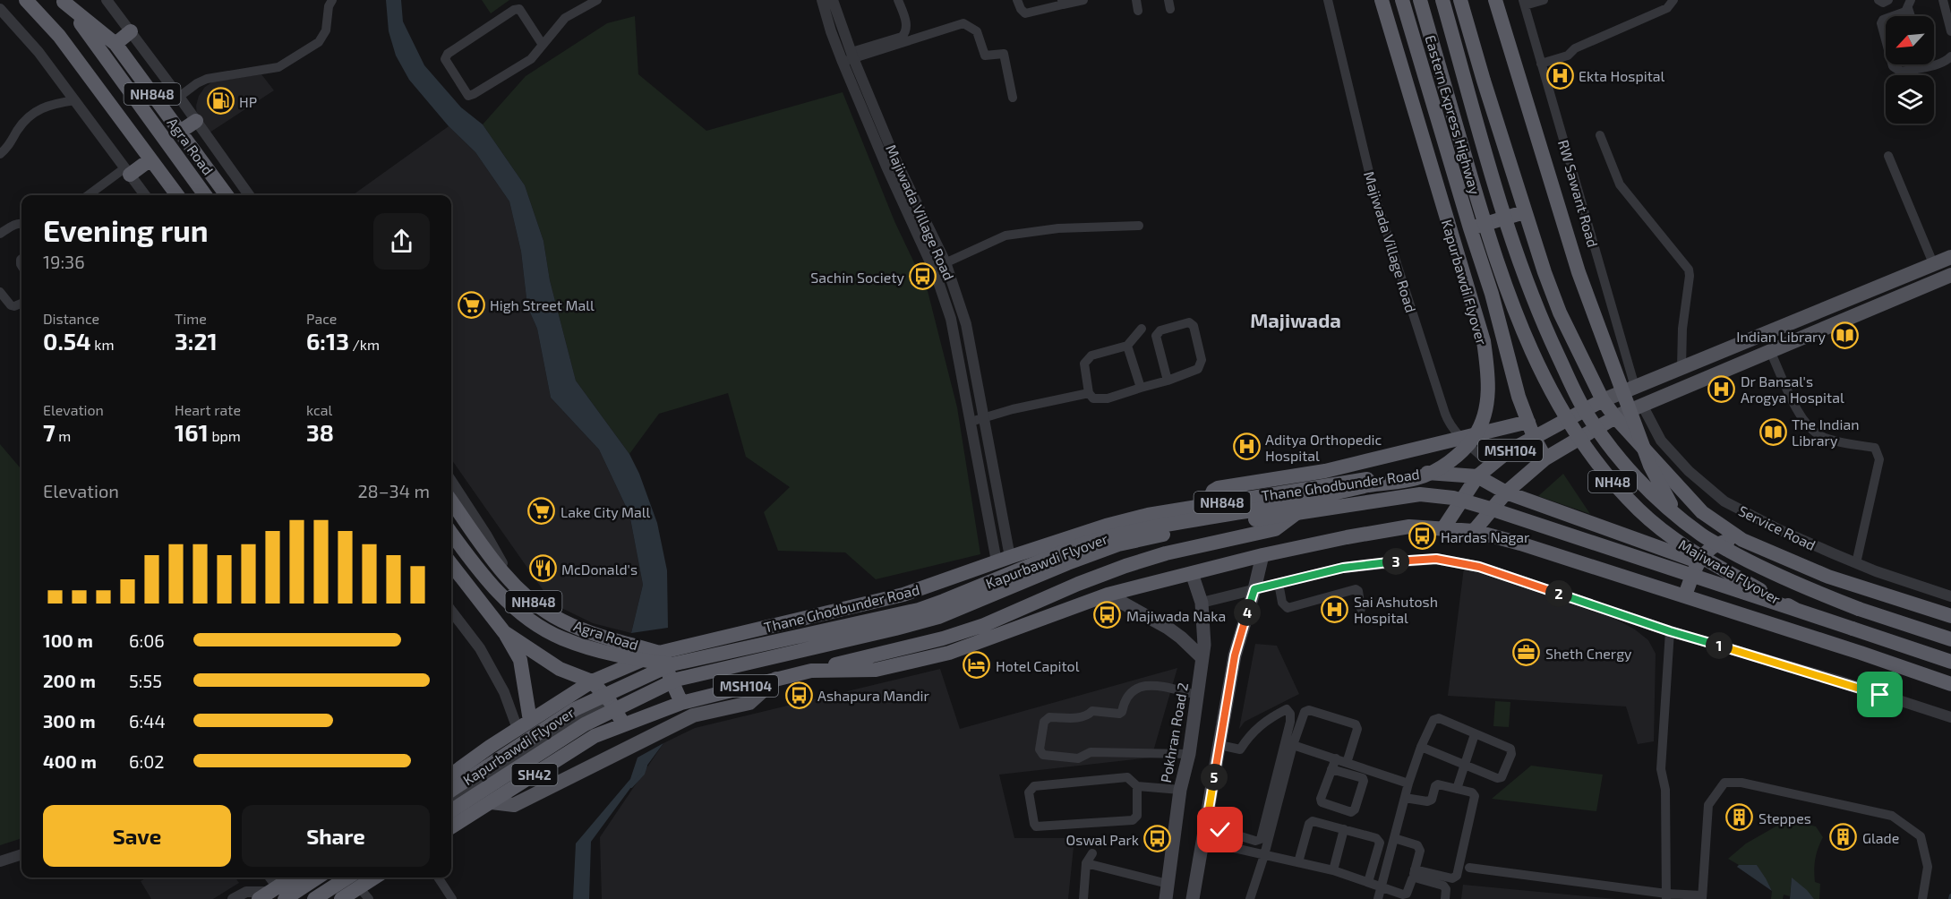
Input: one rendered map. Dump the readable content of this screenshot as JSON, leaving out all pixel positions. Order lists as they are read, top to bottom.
{
  "streets": {
    "highway": [
      "NH848",
      "Eastern Express Highway",
      "Agra Road",
      "Kapurbawdi Flyover",
      "MSH104",
      "NH48",
      "Thane Ghodbunder Road",
      "Majiwada Flyover",
      "SH42"
    ],
    "main road": ["Pokhran Road 2"],
    "street": ["RW Sawant Road", "Majiwada Village Road", "Service Road"]
  },
  "crossings": [
    ["NH848", "Thane Ghodbunder Road"],
    ["Eastern Express Highway", "Majiwada Flyover"],
    ["Agra Road", "Thane Ghodbunder Road"],
    ["Majiwada Village Road", "MSH104"],
    ["Majiwada Village Road", "Thane Ghodbunder Road"],
    ["Kapurbawdi Flyover", "Majiwada Flyover"],
    ["MSH104", "Thane Ghodbunder Road"],
    ["MSH104", "SH42"]
  ],
  "districts": ["Majiwada"],
  "places": {
    "hospital": [
      "Ekta Hospital",
      "Dr Bansal's Arogya Hospital",
      "Aditya Orthopedic Hospital",
      "Sai Ashutosh Hospital"
    ],
    "fuel station": ["HP"],
    "bus stop": [
      "Sachin Society",
      "Hardas Nagar",
      "Majiwada Naka",
      "Ashapura Mandir",
      "Oswal Park"
    ],
    "supermarket": ["High Street Mall", "Lake City Mall"],
    "library": ["Indian Library", "The Indian Library"],
    "restaurant": ["McDonald's"],
    "office": ["Sheth Cnergy"],
    "hotel": ["Hotel Capitol"],
    "building": ["Steppes", "Glade"]
  },
  "north": "bottom left",
  "page": {
    "heading": ["Evening run", "19:36"],
    "stats": [
      ["Distance", "0.54 km"],
      ["Time", "3:21"],
      ["Pace", "6:13 /km"],
      ["Elevation", "7 m"],
      ["Heart rate", "161 bpm"],
      ["kcal", "38"]
    ],
    "chart": ["Elevation", "28–34 m"],
    "pins": [
      "3",
      "2",
      "4",
      "1",
      "5"
    ],
    "list": [
      {
        "name": "100 m",
        "note": "6:06"
      },
      {
        "name": "200 m",
        "note": "5:55"
      },
      {
        "name": "300 m",
        "note": "6:44"
      },
      {
        "name": "400 m",
        "note": "6:02"
      }
    ],
    "buttons": ["Save", "Share"]
  }
}
